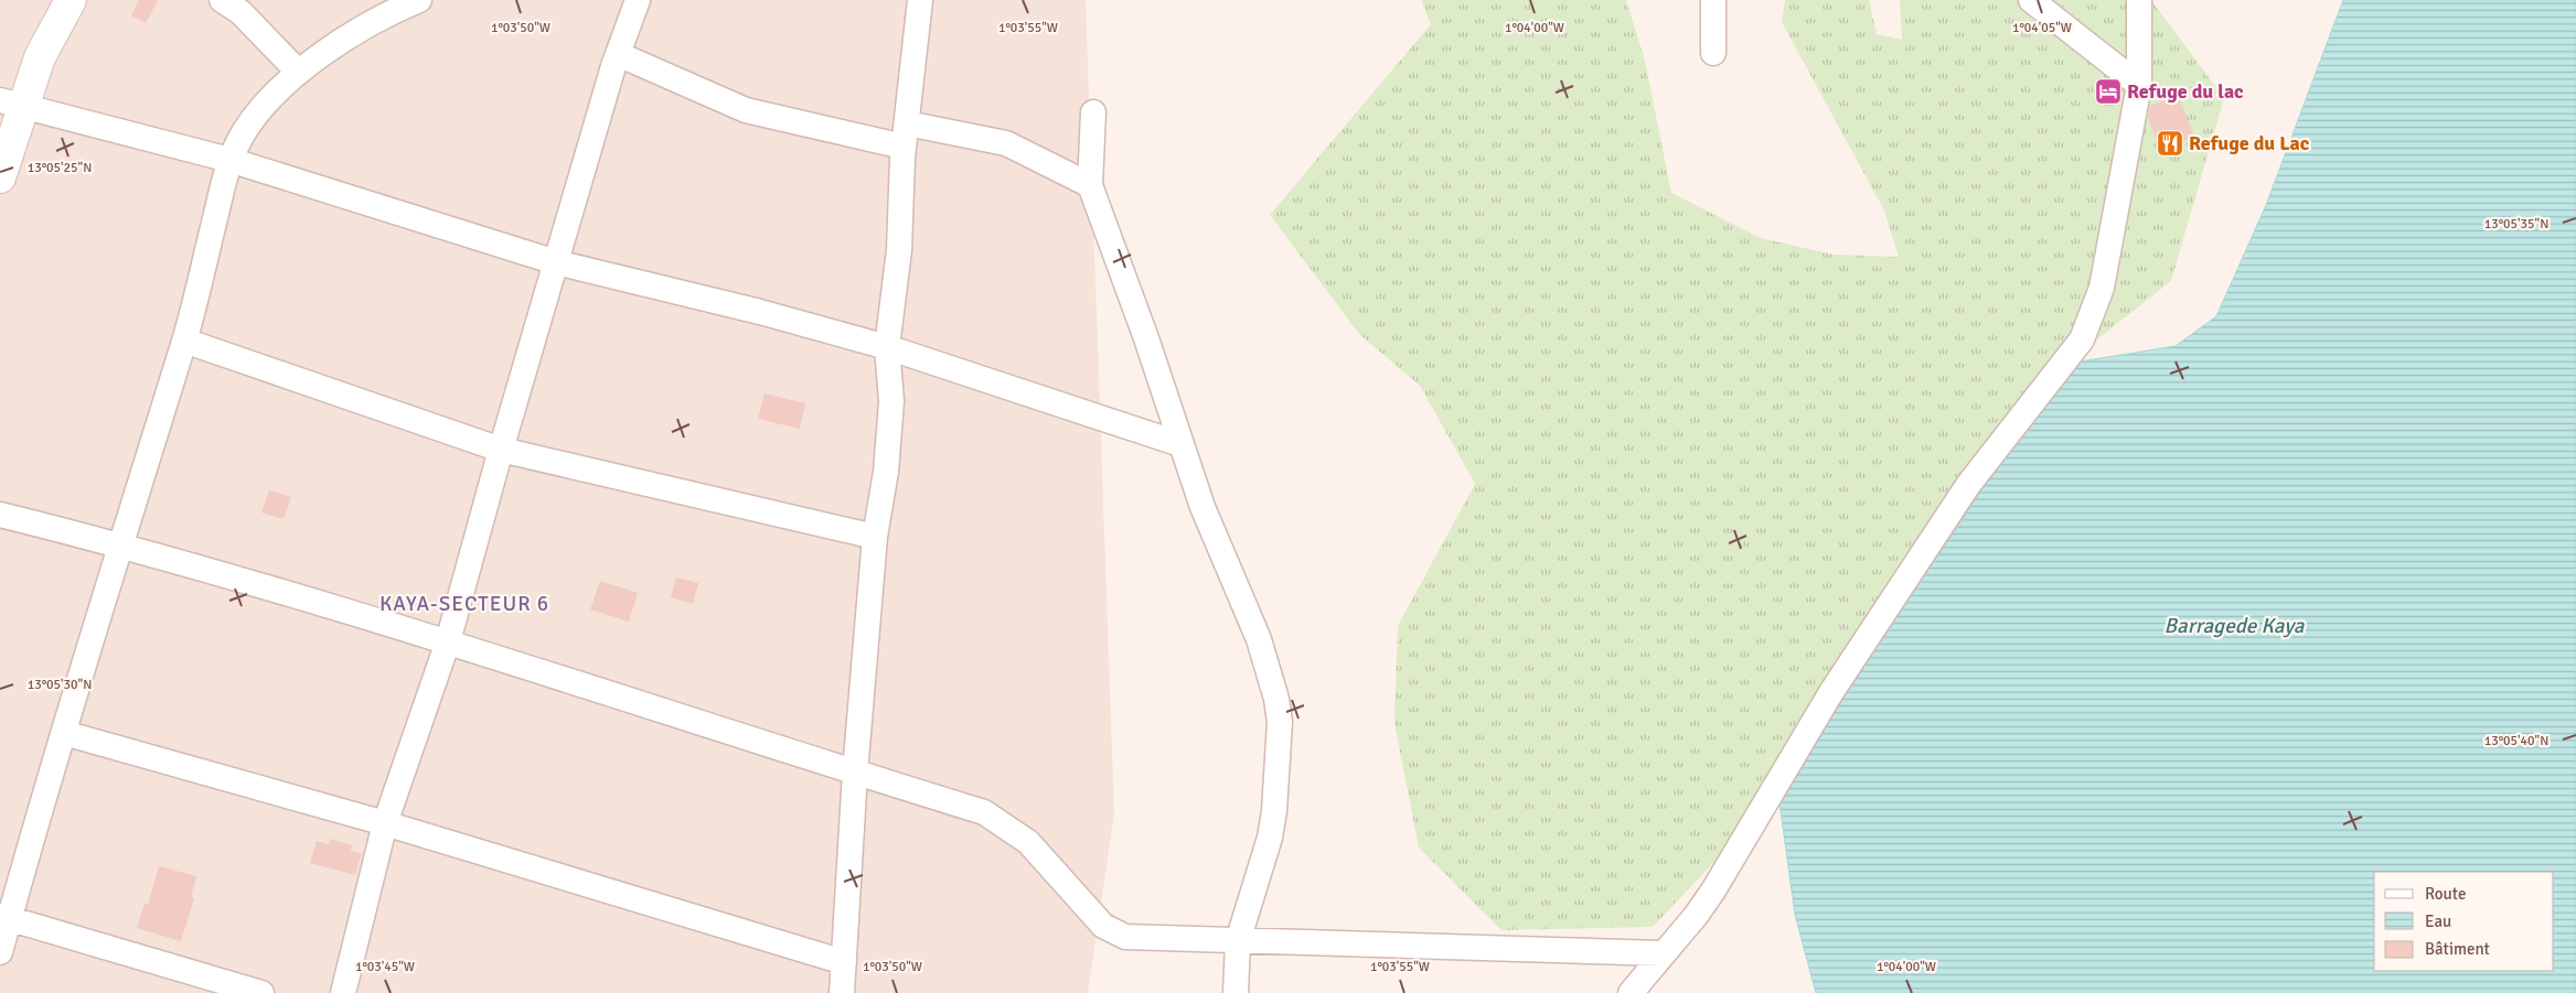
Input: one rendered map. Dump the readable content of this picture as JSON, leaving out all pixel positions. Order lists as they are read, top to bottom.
{
  "districts": ["KAYA-SECTEUR 6"],
  "water": ["Barragede Kaya"],
  "places": {
    "hotel": ["Refuge du lac"],
    "restaurant": ["Refuge du Lac"]
  },
  "legend": ["Route", "Eau", "Bâtiment"],
  "coordinates": [
    "1°03'50\"W",
    "1°03'55\"W",
    "1°04'00\"W",
    "1°04'05\"W",
    "13°05'25\"N",
    "13°05'35\"N",
    "13°05'30\"N",
    "13°05'40\"N",
    "1°03'45\"W"
  ]
}
